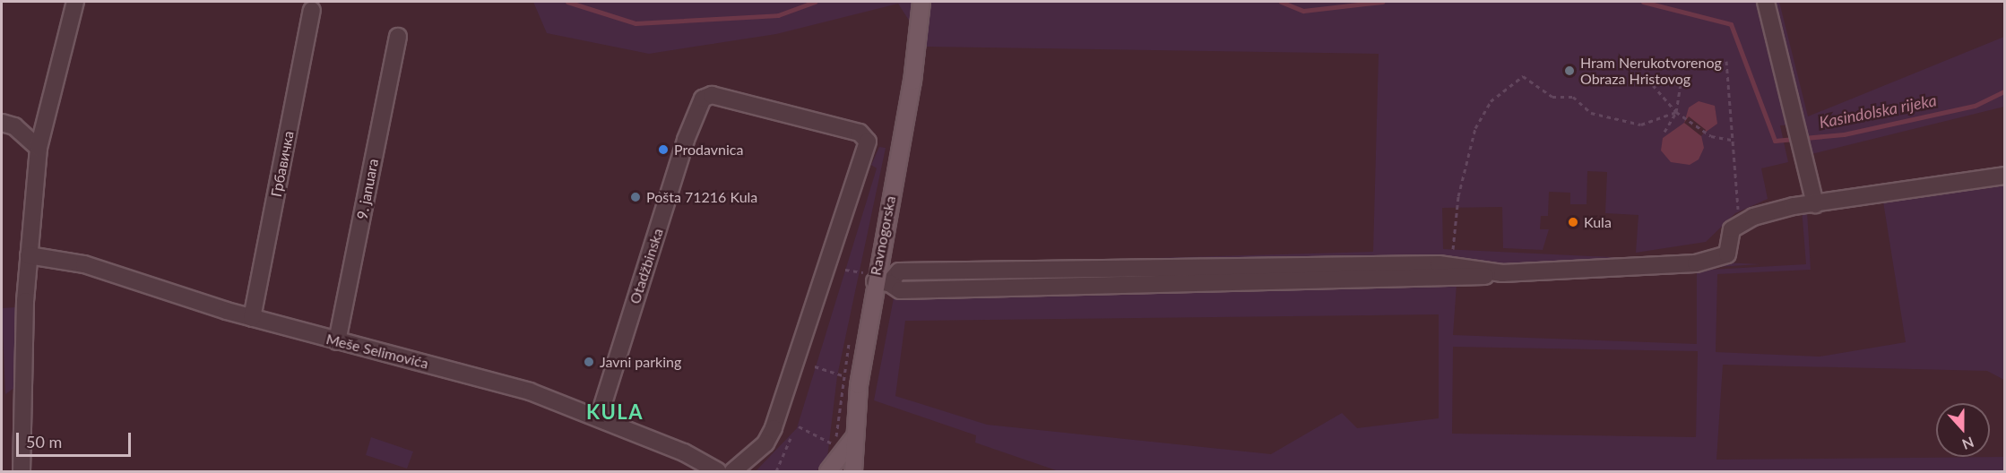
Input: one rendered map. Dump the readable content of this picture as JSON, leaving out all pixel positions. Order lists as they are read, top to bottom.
{
  "streets": {
    "main road": ["Ravnogorska"],
    "street": [
      "Грбавичка",
      "9. januara",
      "Otadžbinska",
      "Meše Selimovića"
    ]
  },
  "crossings": [
    ["Грбавичка", "Meše Selimovića"],
    ["9. januara", "Meše Selimovića"],
    ["Otadžbinska", "Meše Selimovića"]
  ],
  "districts": ["KULA"],
  "water": ["Kasindolska rijeka"],
  "places": [
    "Hram Nerukotvorenog Obraza Hristovog",
    "Prodavnica",
    "Pošta 71216 Kula",
    "Kula",
    "Javni parking"
  ],
  "scale_bar": "50 m",
  "north": "bottom"
}
